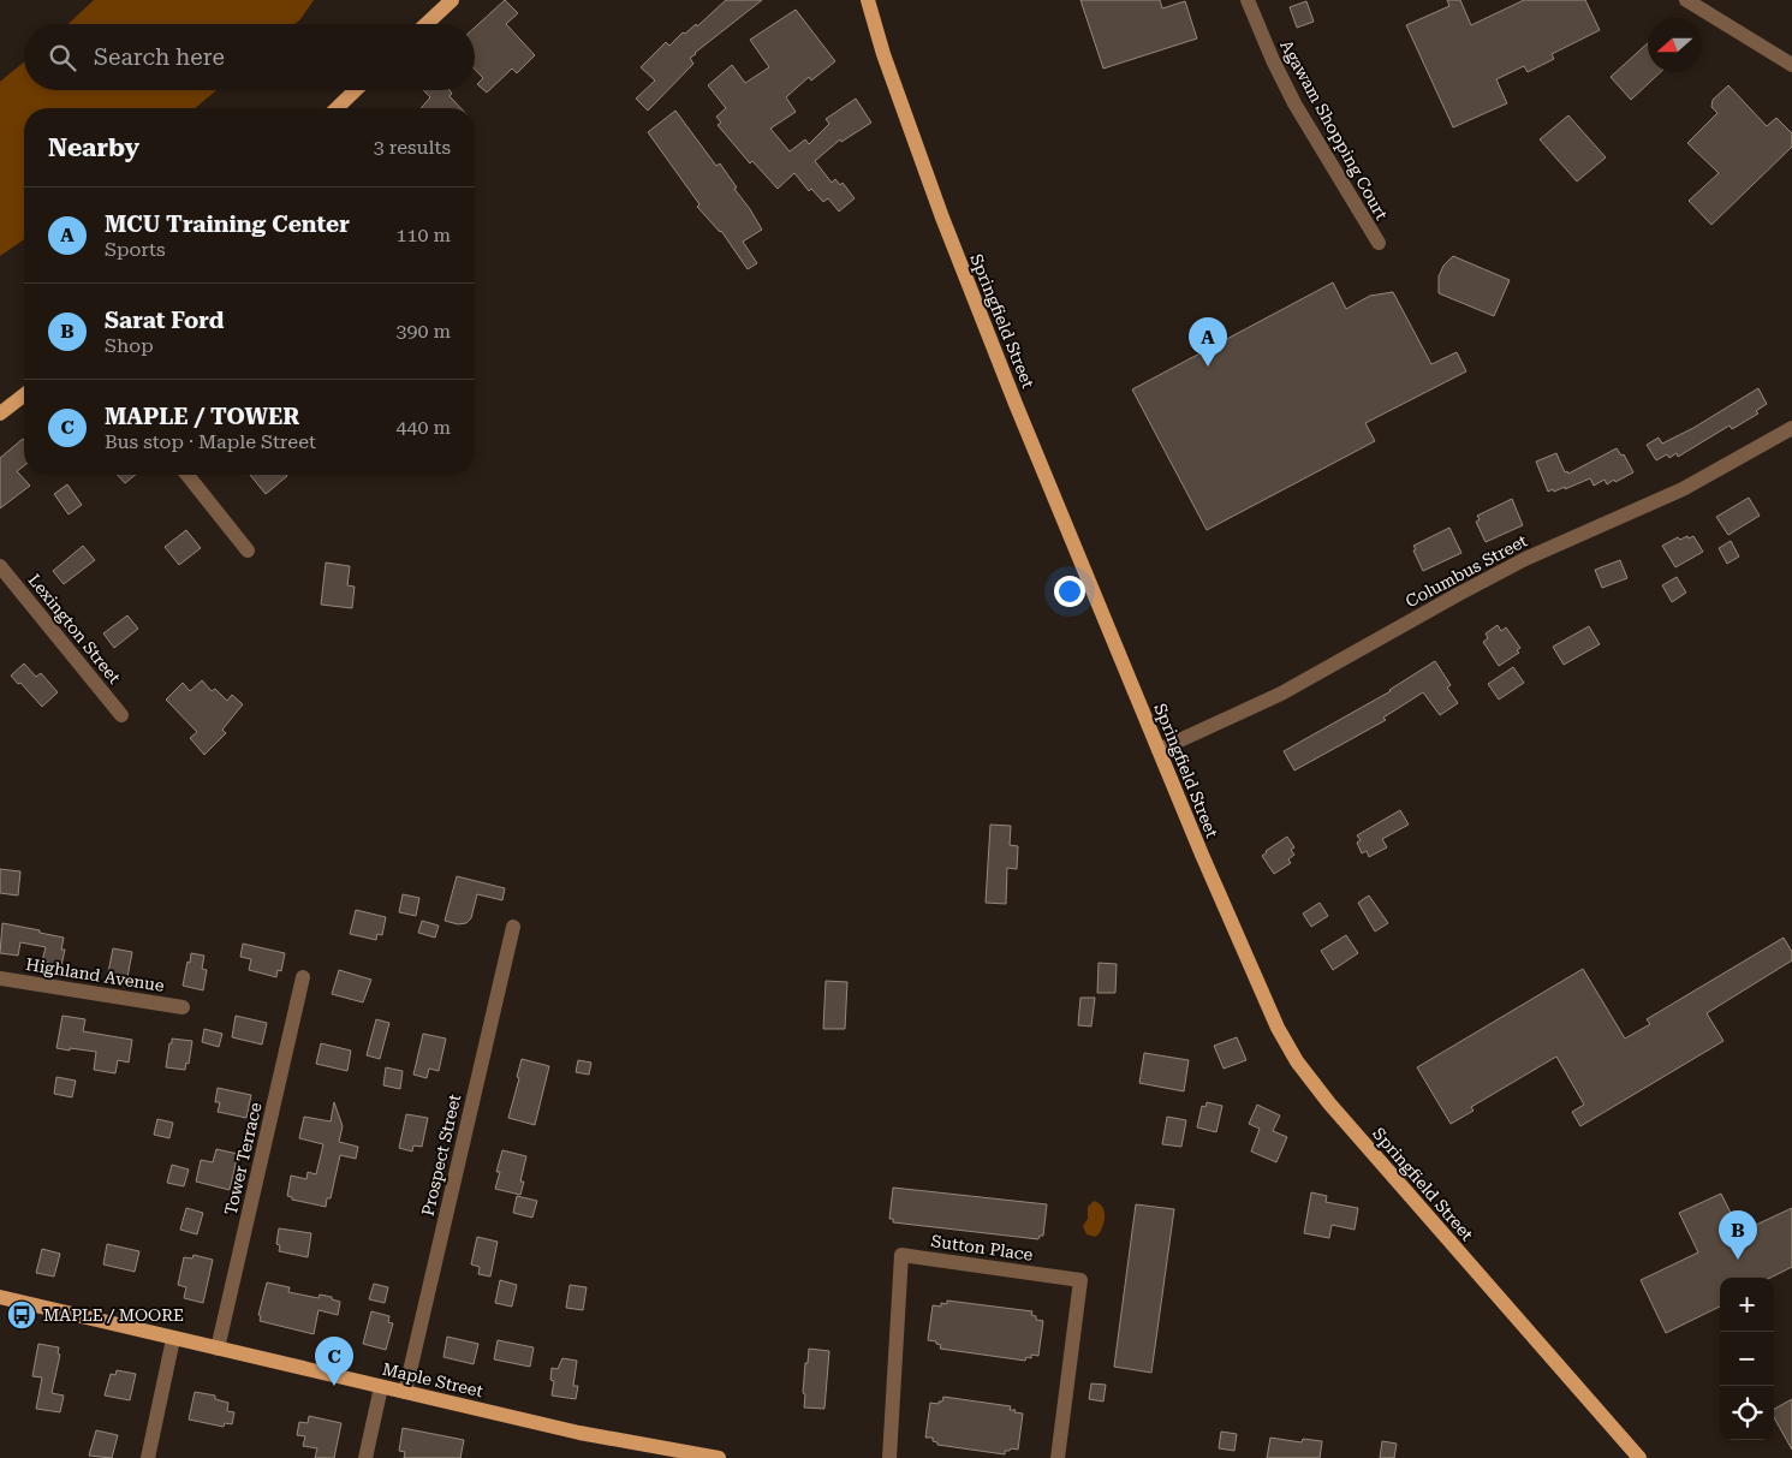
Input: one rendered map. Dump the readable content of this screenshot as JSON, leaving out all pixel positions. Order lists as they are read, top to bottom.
{
  "streets": {
    "main road": ["Springfield Street", "Maple Street"],
    "street": [
      "Agawam Shopping Court",
      "Columbus Street",
      "Lexington Street",
      "Highland Avenue",
      "Prospect Street",
      "Tower Terrace",
      "Sutton Place"
    ]
  },
  "crossings": [
    ["Springfield Street", "Columbus Street"],
    ["Prospect Street", "Maple Street"],
    ["Tower Terrace", "Maple Street"]
  ],
  "places": {
    "bus stop": ["MAPLE / MOORE"]
  },
  "north": "left",
  "page": {
    "search": "Search here",
    "heading": ["Nearby", "3 results"],
    "list": [
      {
        "mark": "A",
        "name": "MCU Training Center",
        "note": "Sports",
        "value": "110 m"
      },
      {
        "mark": "B",
        "name": "Sarat Ford",
        "note": "Shop",
        "value": "390 m"
      },
      {
        "mark": "C",
        "name": "MAPLE / TOWER",
        "note": "Bus stop · Maple Street",
        "value": "440 m"
      }
    ],
    "pins": ["A", "B", "C"],
    "map_buttons": ["+", "−"]
  }
}
